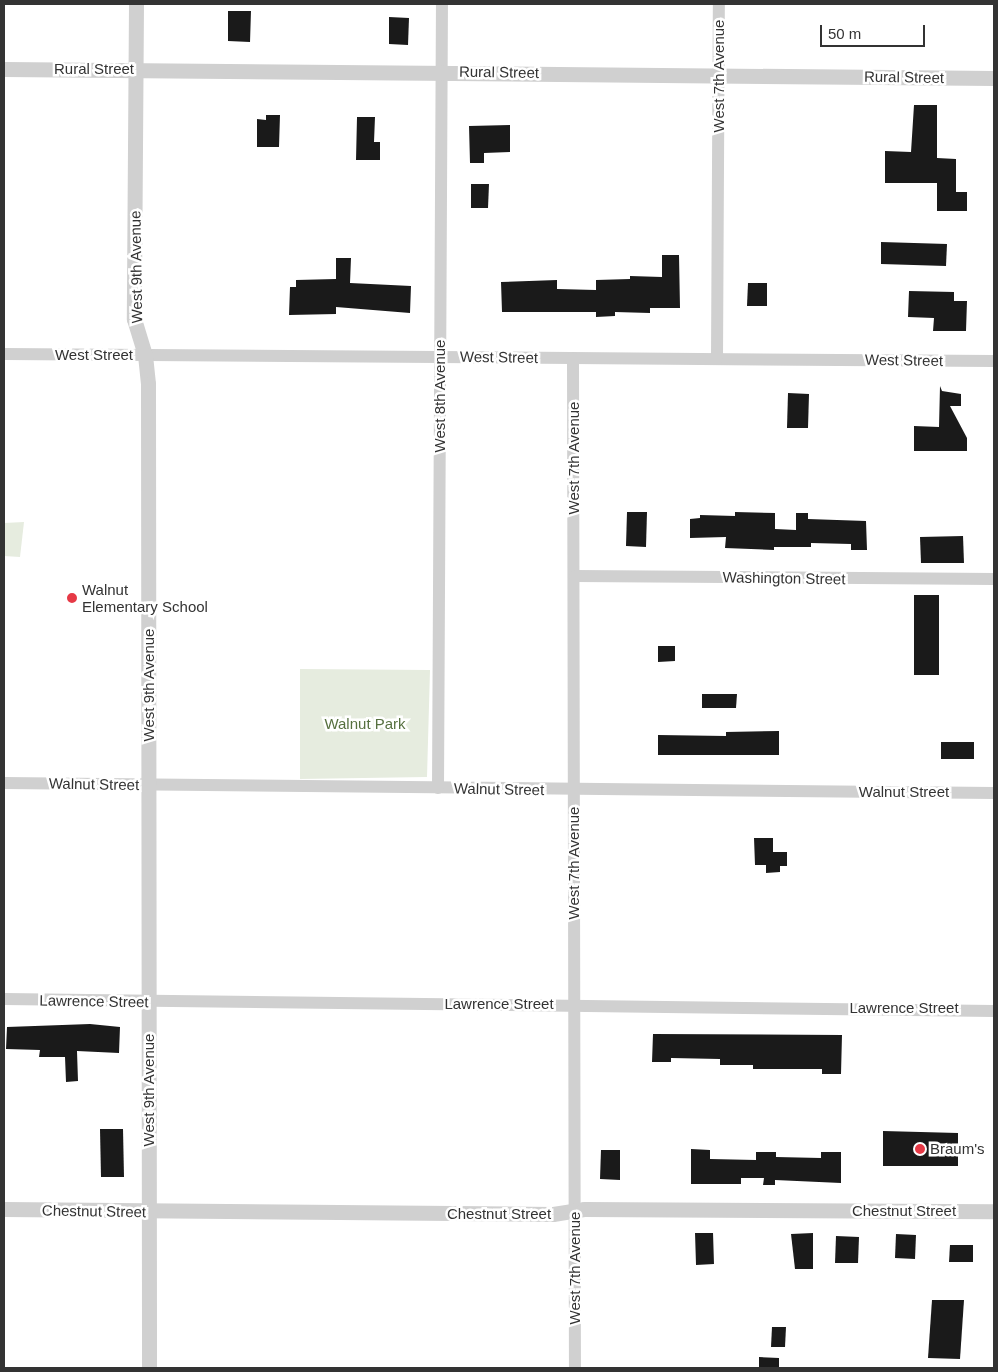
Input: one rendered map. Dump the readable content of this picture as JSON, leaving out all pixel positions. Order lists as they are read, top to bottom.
{
  "streets": {
    "street": [
      "Rural Street",
      "West 7th Avenue",
      "West 9th Avenue",
      "West Street",
      "West 8th Avenue",
      "Washington Street",
      "Walnut Street",
      "Lawrence Street",
      "Chestnut Street"
    ]
  },
  "crossings": [
    ["Rural Street", "West 7th Avenue"],
    ["Rural Street", "West 9th Avenue"],
    ["Rural Street", "West 8th Avenue"],
    ["West 7th Avenue", "West Street"],
    ["West 7th Avenue", "Washington Street"],
    ["West 7th Avenue", "Walnut Street"],
    ["West 7th Avenue", "Lawrence Street"],
    ["West 7th Avenue", "Chestnut Street"],
    ["West 9th Avenue", "West Street"],
    ["West 9th Avenue", "Walnut Street"],
    ["West 9th Avenue", "Lawrence Street"],
    ["West 9th Avenue", "Chestnut Street"],
    ["West Street", "West 8th Avenue"],
    ["West 8th Avenue", "Walnut Street"]
  ],
  "parks": ["Walnut Park"],
  "places": ["Walnut Elementary School", "Braum's"],
  "scale_bar": "50 m"
}
